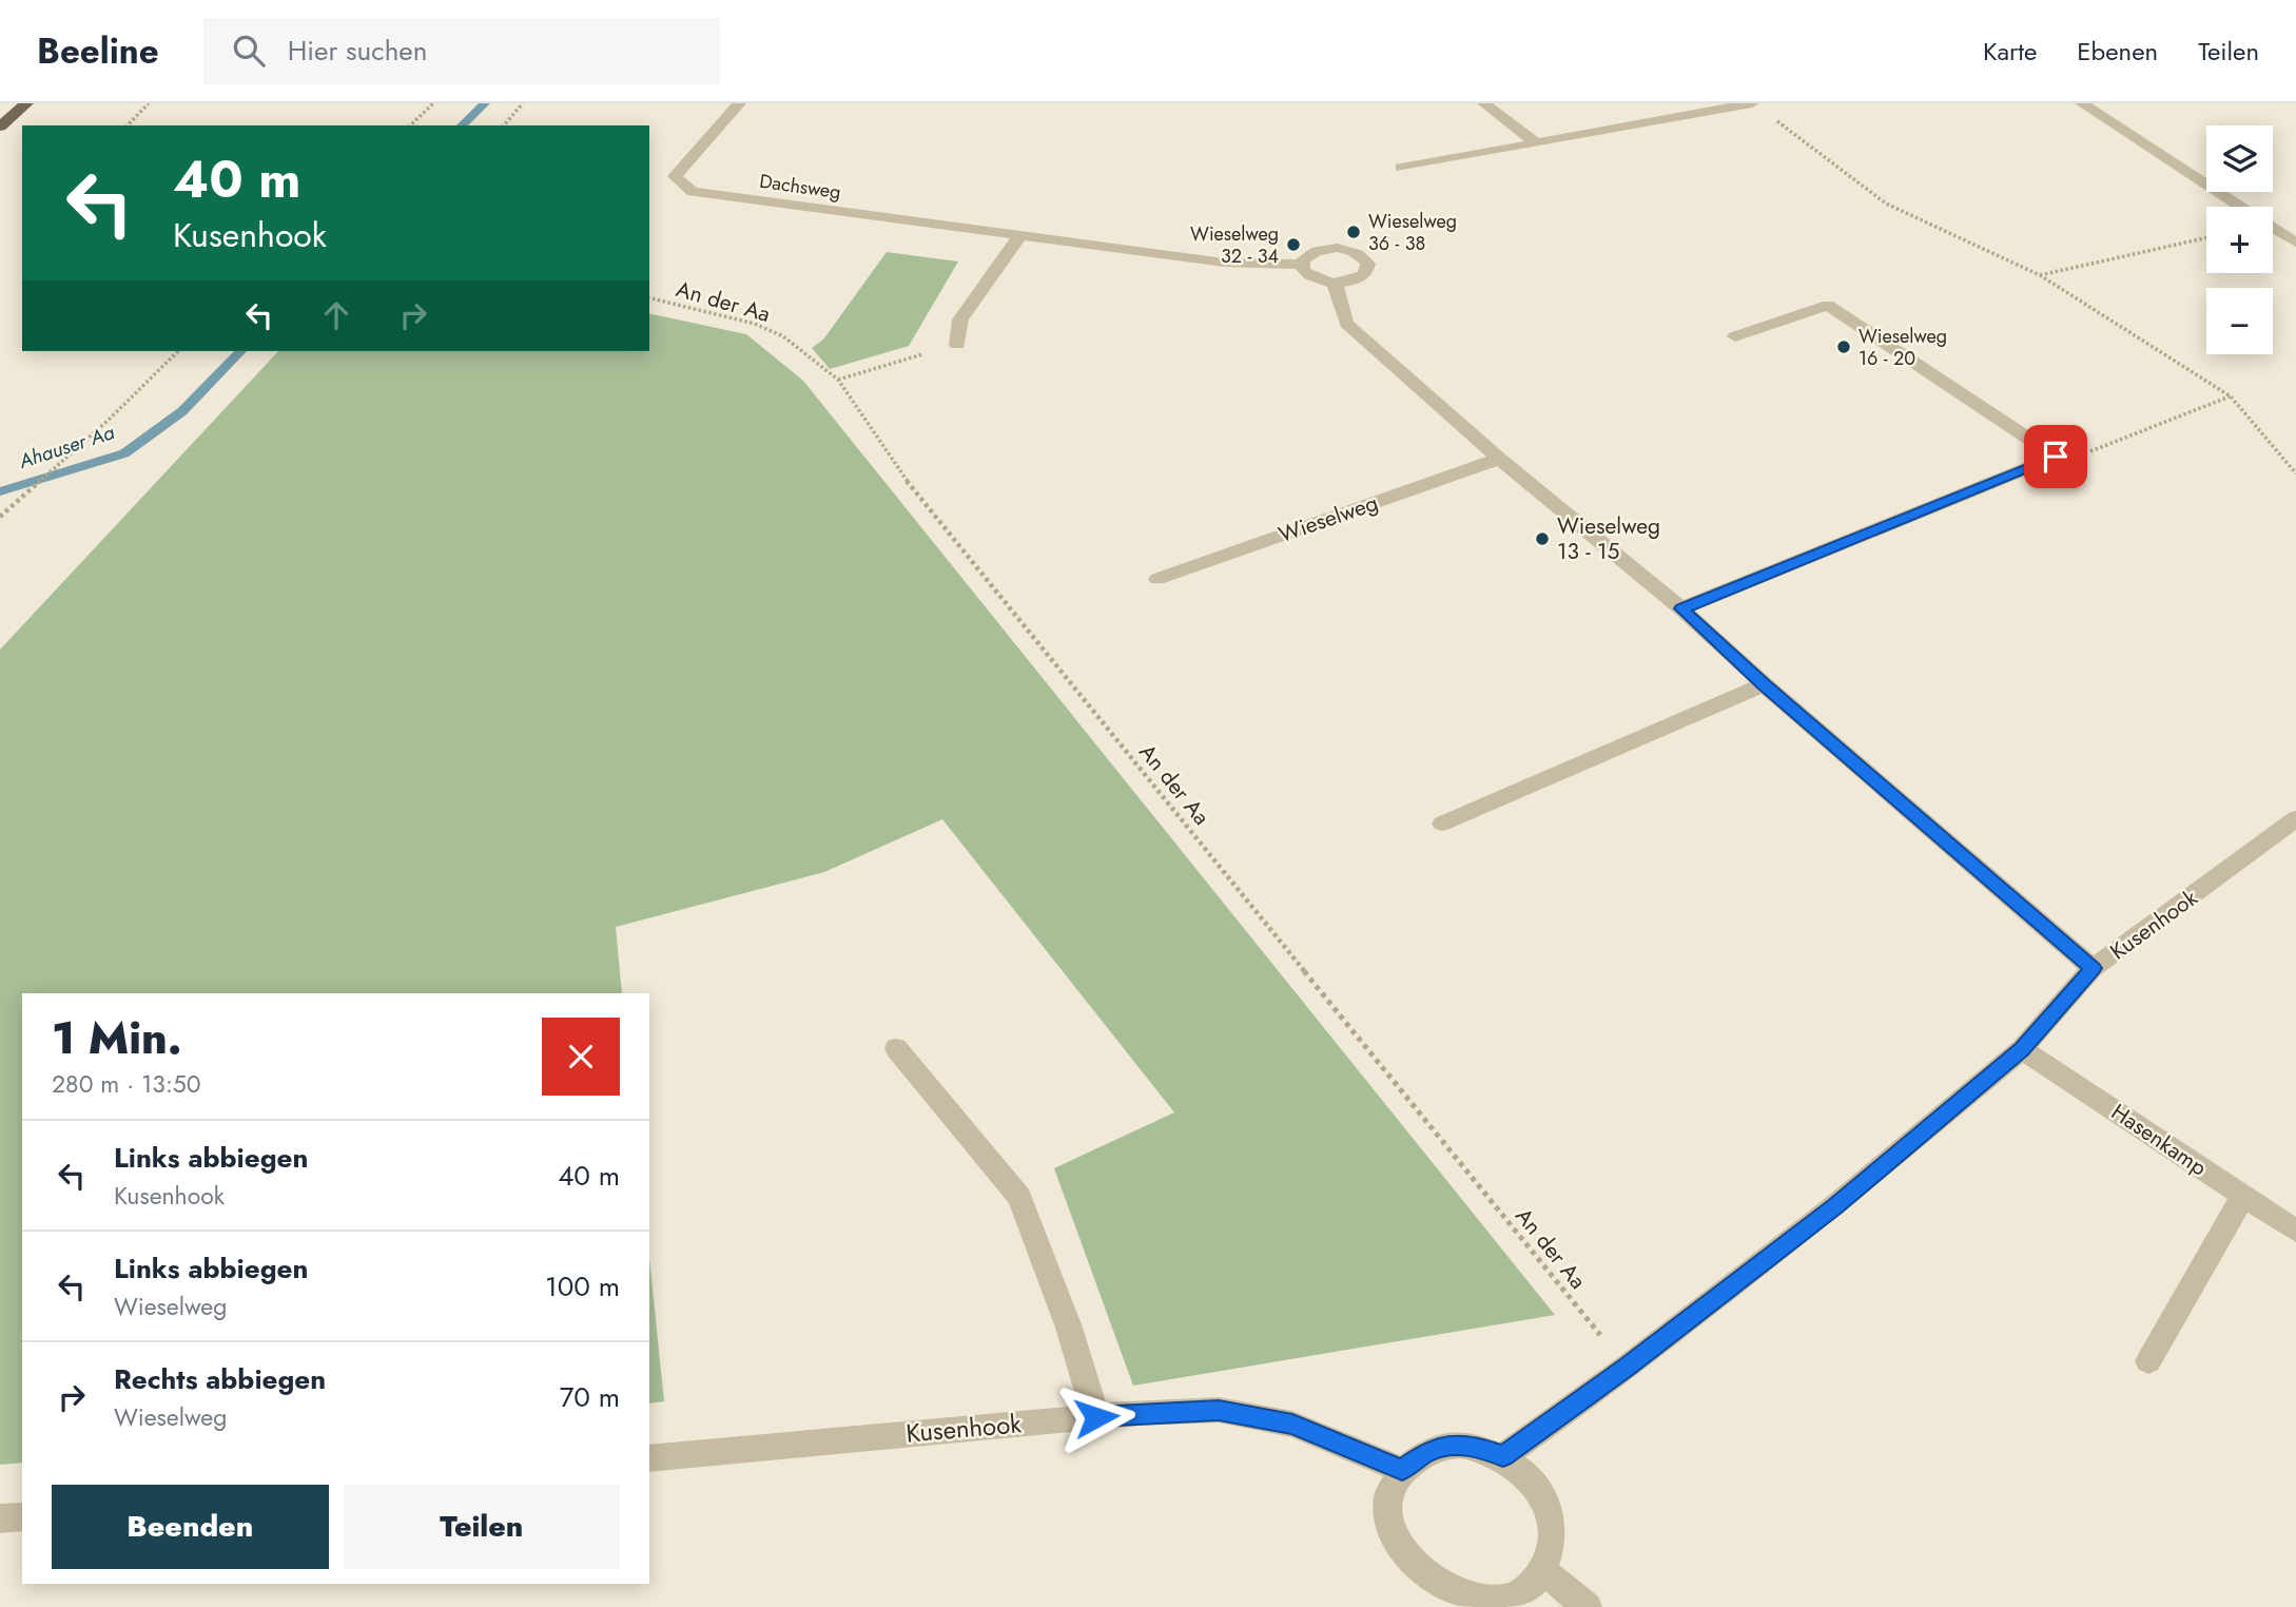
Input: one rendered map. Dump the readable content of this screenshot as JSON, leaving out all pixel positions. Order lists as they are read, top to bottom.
{
  "streets": {
    "street": [
      "Dachsweg",
      "Wieselweg",
      "Kusenhook",
      "Hasenkamp"
    ],
    "path": ["An der Aa"]
  },
  "crossings": [
    ["An der Aa", "Kusenhook"],
    ["Kusenhook", "Hasenkamp"]
  ],
  "water": ["Ahauser Aa"],
  "places": [
    "Wieselweg 36 - 38",
    "Wieselweg 32 - 34",
    "Wieselweg 16 - 20",
    "Wieselweg 13 - 15"
  ],
  "page": {
    "header": "Beeline",
    "search": "Hier suchen",
    "nav": ["Karte", "Ebenen", "Teilen"],
    "map_buttons": ["+", "−"],
    "turn": ["40 m", "Kusenhook"],
    "heading": ["1 Min.", "280 m · 13:50"],
    "list": [
      {
        "name": "Links abbiegen",
        "note": "Kusenhook",
        "value": "40 m"
      },
      {
        "name": "Links abbiegen",
        "note": "Wieselweg",
        "value": "100 m"
      },
      {
        "name": "Rechts abbiegen",
        "note": "Wieselweg",
        "value": "70 m"
      }
    ],
    "buttons": ["Beenden", "Teilen"]
  }
}
